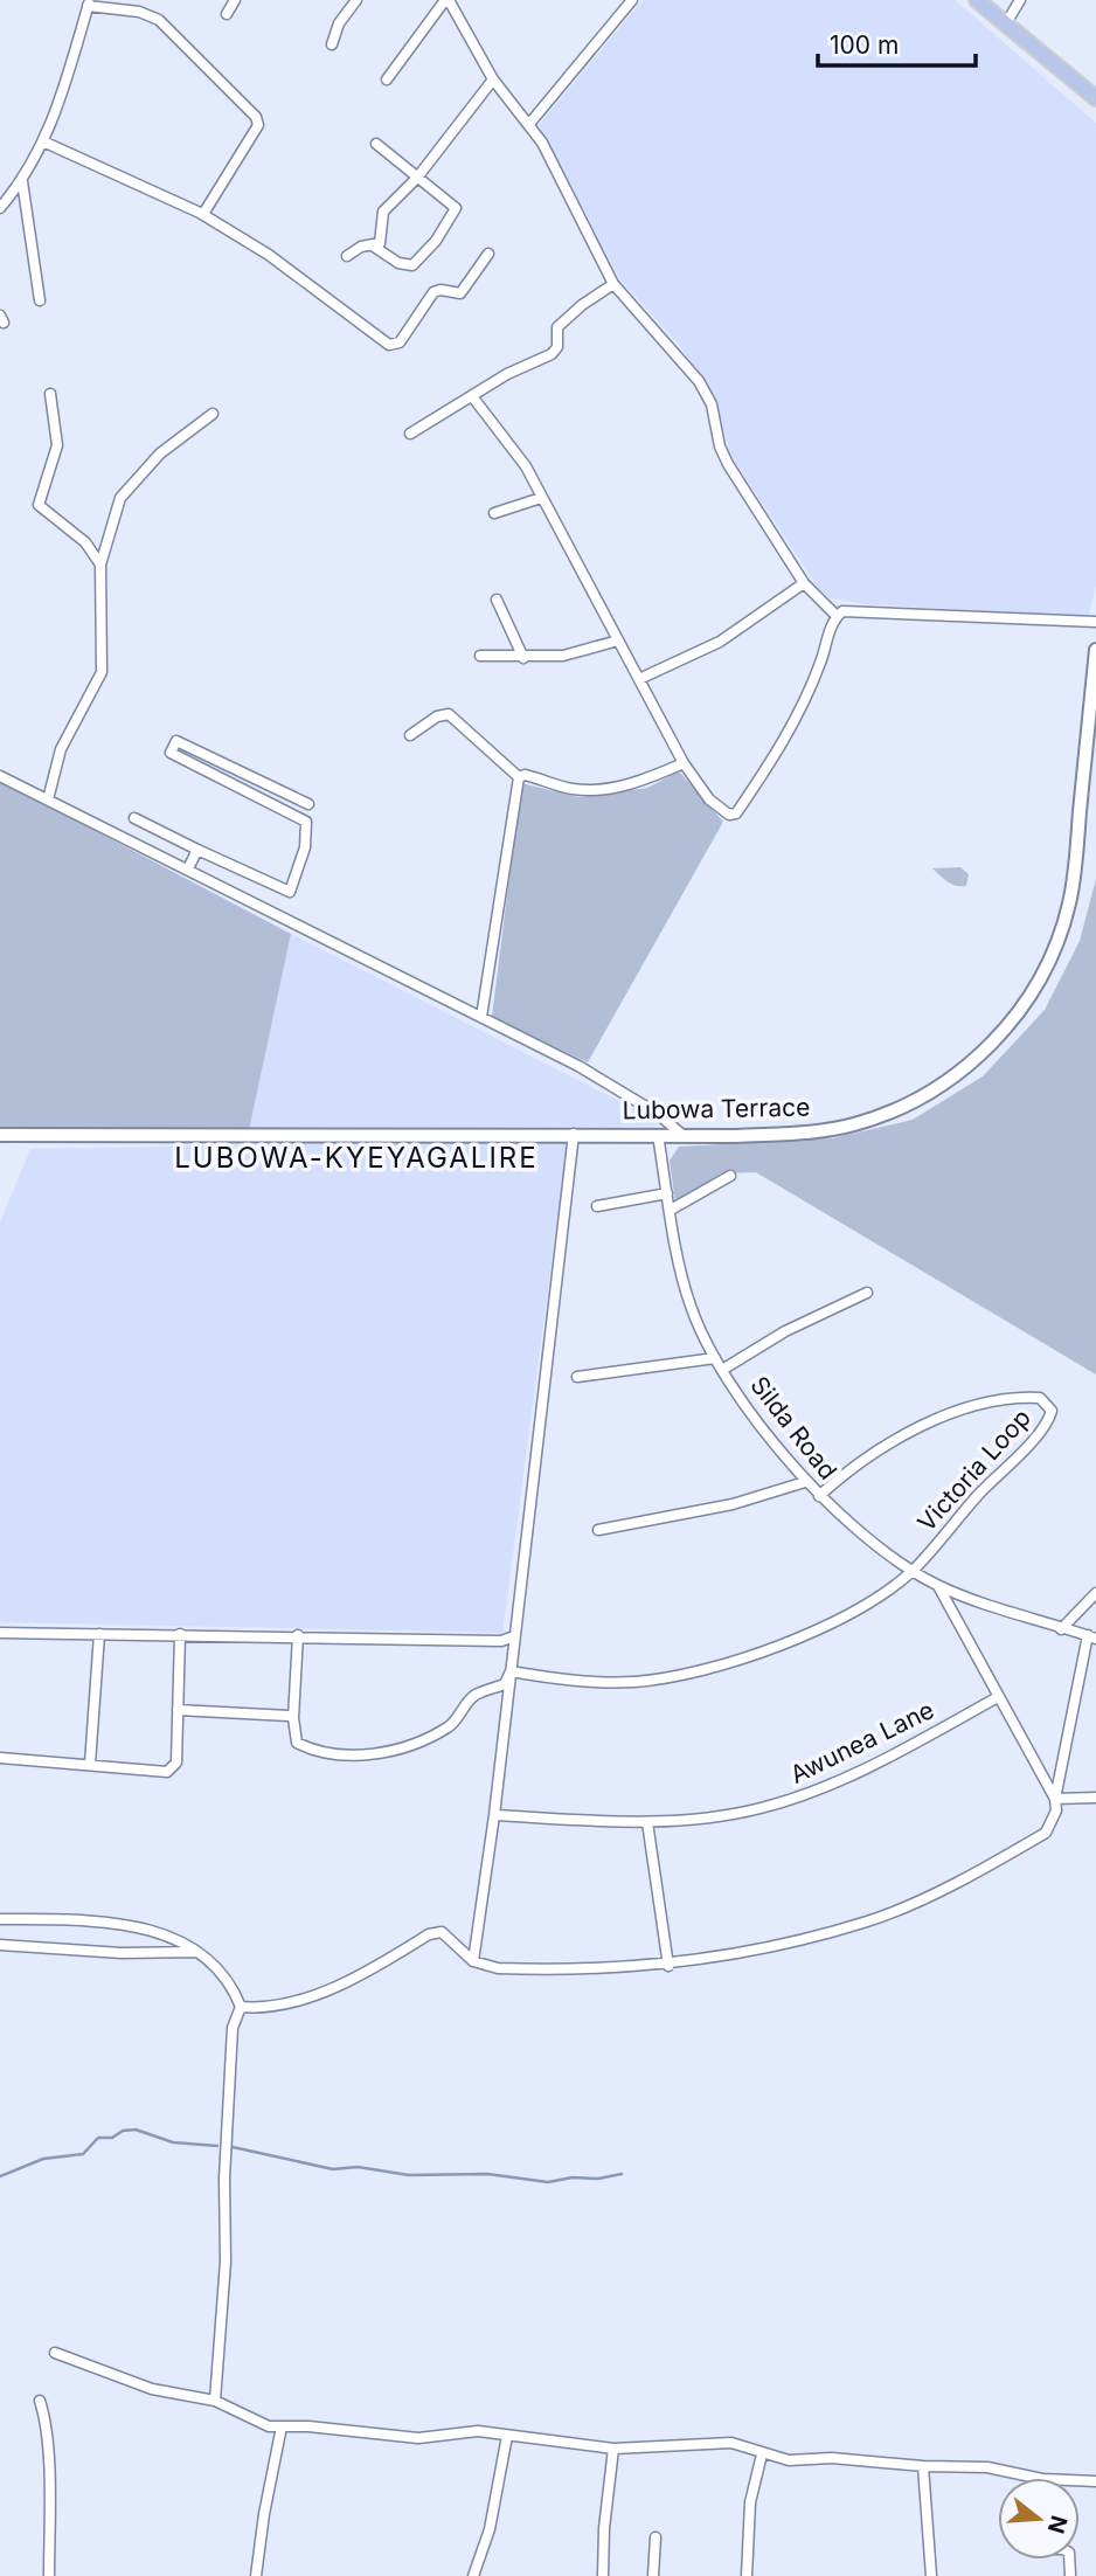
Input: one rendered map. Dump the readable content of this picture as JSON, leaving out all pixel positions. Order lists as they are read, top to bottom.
{
  "streets": {
    "street": [
      "Lubowa Terrace",
      "Silda Road",
      "Victoria Loop",
      "Awunea Lane"
    ]
  },
  "crossings": [
    ["Lubowa Terrace", "Silda Road"],
    ["Silda Road", "Victoria Loop"]
  ],
  "districts": ["LUBOWA-KYEYAGALIRE"],
  "scale_bar": "100 m",
  "north": "right"
}
